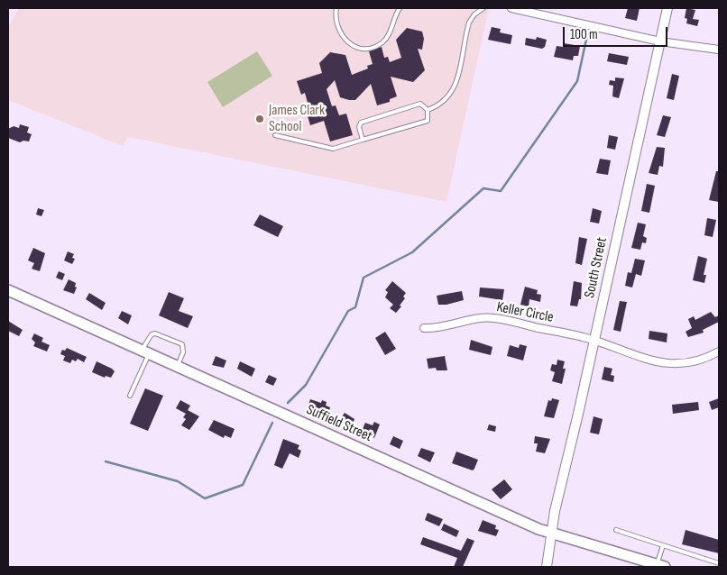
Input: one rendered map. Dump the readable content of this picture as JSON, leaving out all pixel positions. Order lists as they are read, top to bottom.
{
  "streets": {
    "main road": ["Suffield Street"],
    "street": ["South Street", "Keller Circle"]
  },
  "crossings": [
    ["South Street", "Keller Circle"],
    ["South Street", "Suffield Street"]
  ],
  "places": ["James Clark School"],
  "scale_bar": "100 m"
}
